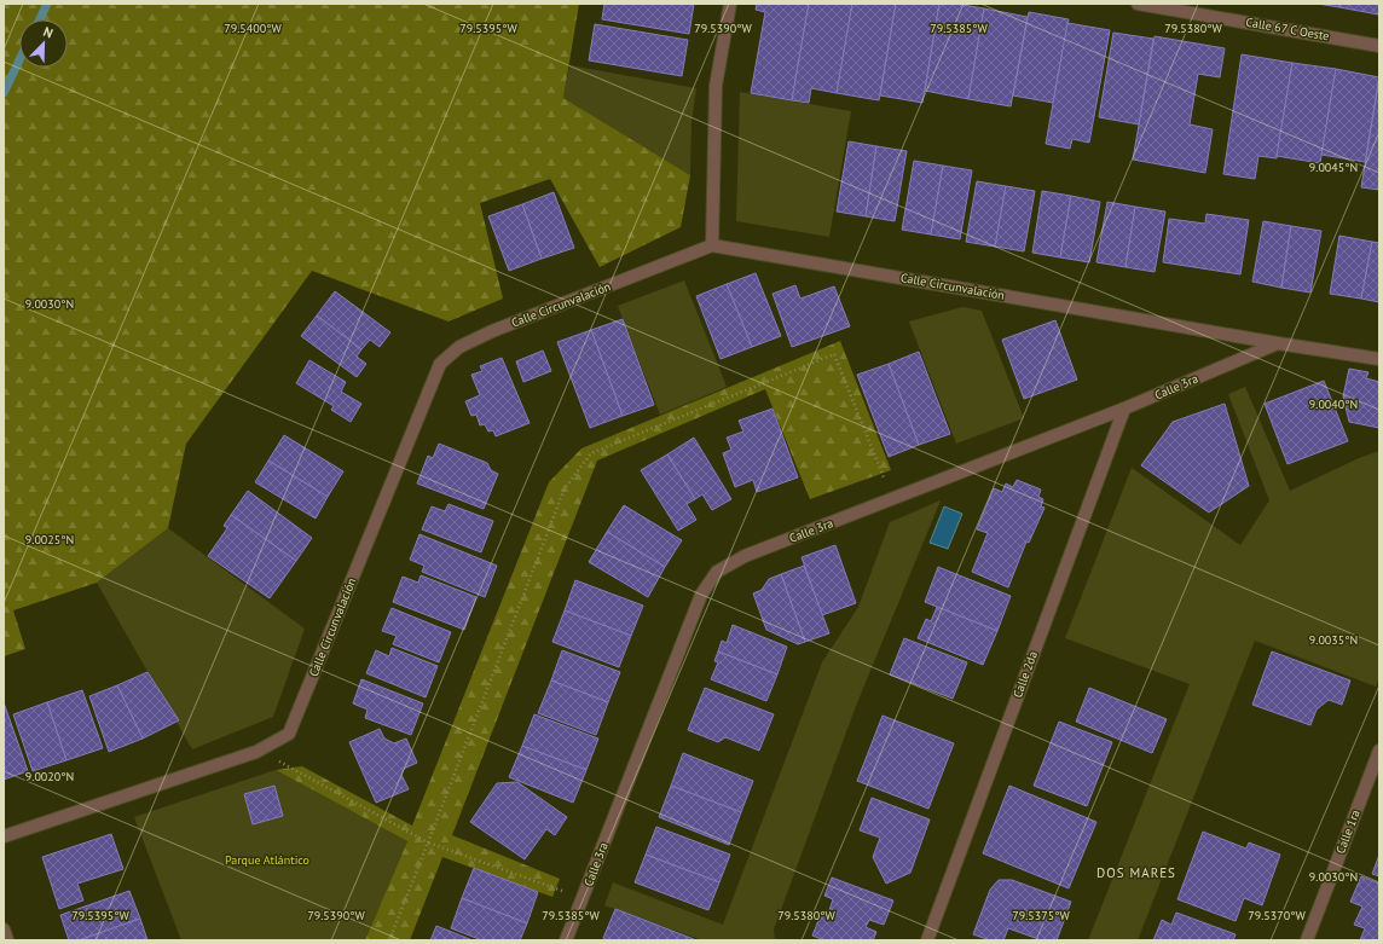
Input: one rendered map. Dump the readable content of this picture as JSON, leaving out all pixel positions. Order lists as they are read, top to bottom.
{
  "streets": {
    "street": [
      "Calle 67 C Oeste",
      "Calle Circunvalación",
      "Calle 3ra",
      "Calle 2da",
      "Calle 1ra"
    ]
  },
  "crossings": [
    ["Calle Circunvalación", "Calle 3ra"],
    ["Calle 3ra", "Calle 2da"]
  ],
  "districts": ["DOS MARES"],
  "parks": ["Parque Atlántico"],
  "north": "top right",
  "coordinates": [
    "79.5400°W",
    "79.5395°W",
    "79.5390°W",
    "79.5385°W",
    "79.5380°W",
    "9.0045°N",
    "9.0030°N",
    "9.0040°N",
    "9.0025°N",
    "9.0035°N",
    "9.0020°N",
    "79.5375°W",
    "79.5370°W"
  ]
}
